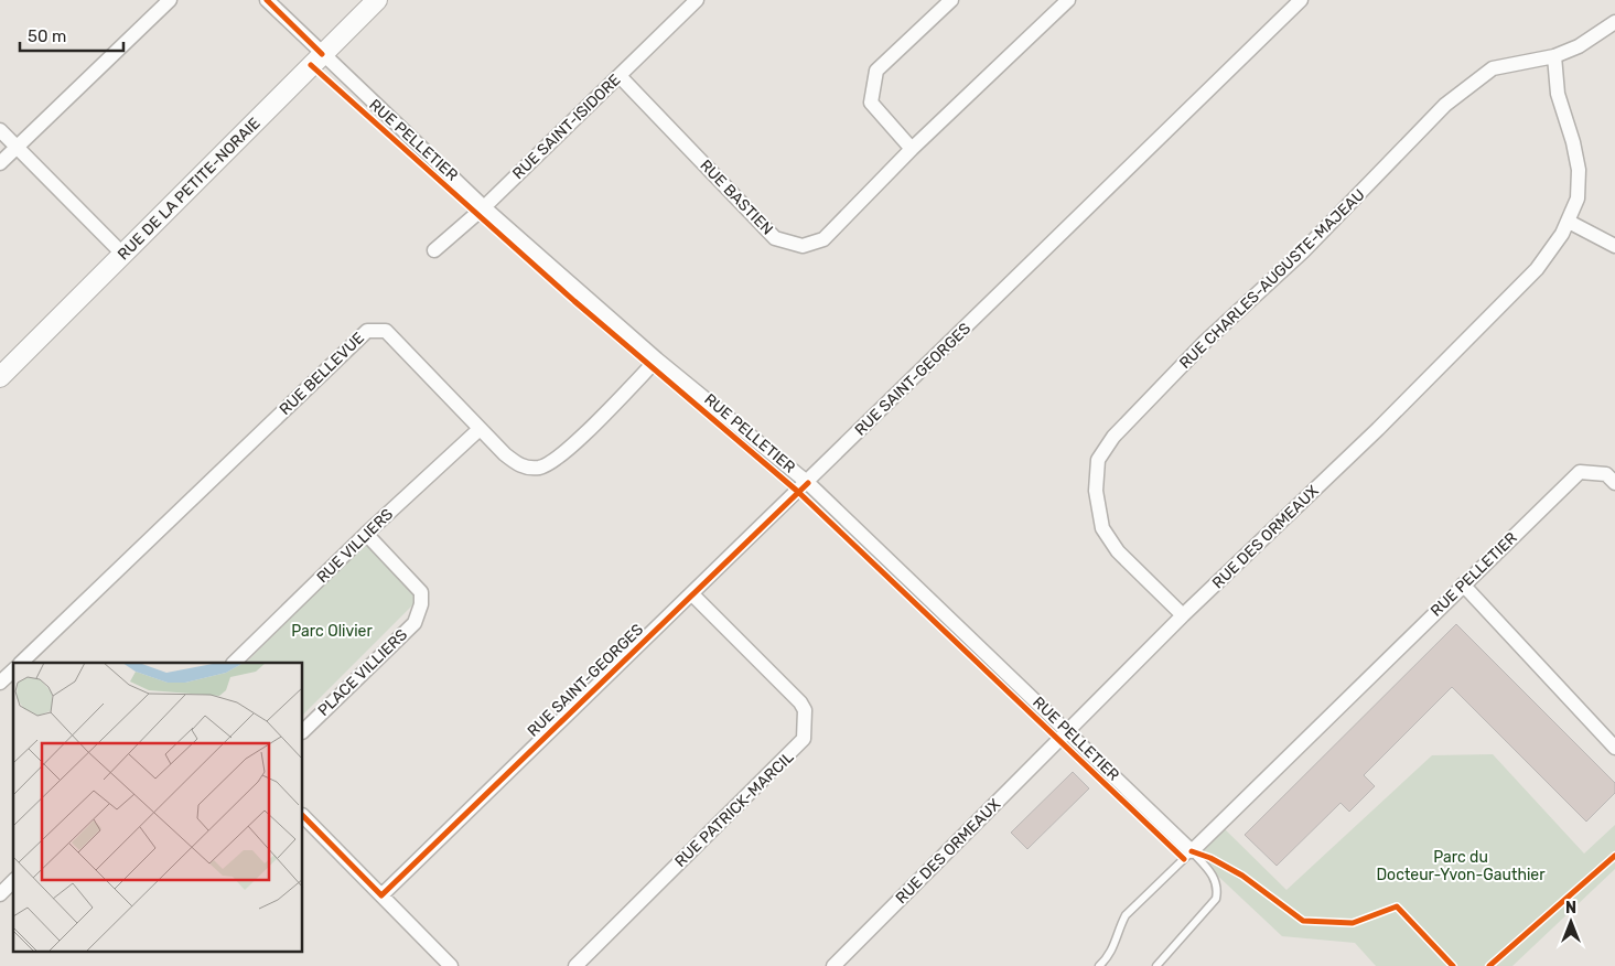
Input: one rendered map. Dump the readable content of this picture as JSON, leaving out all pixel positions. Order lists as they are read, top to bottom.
{
  "streets": {
    "street": [
      "RUE SAINT-ISIDORE",
      "RUE PELLETIER",
      "RUE DE LA PETITE-NORAIE",
      "RUE BASTIEN",
      "RUE CHARLES-AUGUSTE-MAJEAU",
      "RUE BELLEVUE",
      "RUE SAINT-GEORGES",
      "RUE DES ORMEAUX",
      "RUE VILLIERS",
      "PLACE VILLIERS",
      "RUE PATRICK-MARCIL"
    ]
  },
  "crossings": [
    ["RUE SAINT-ISIDORE", "RUE PELLETIER"],
    ["RUE SAINT-ISIDORE", "RUE BASTIEN"],
    ["RUE PELLETIER", "RUE DE LA PETITE-NORAIE"],
    ["RUE PELLETIER", "RUE BELLEVUE"],
    ["RUE PELLETIER", "RUE SAINT-GEORGES"],
    ["RUE PELLETIER", "RUE DES ORMEAUX"],
    ["RUE CHARLES-AUGUSTE-MAJEAU", "RUE DES ORMEAUX"],
    ["RUE BELLEVUE", "RUE VILLIERS"],
    ["RUE SAINT-GEORGES", "RUE PATRICK-MARCIL"],
    ["RUE VILLIERS", "PLACE VILLIERS"]
  ],
  "parks": ["Parc Olivier", "Parc du Docteur-Yvon-Gauthier"],
  "scale_bar": "50 m",
  "north": "top"
}
